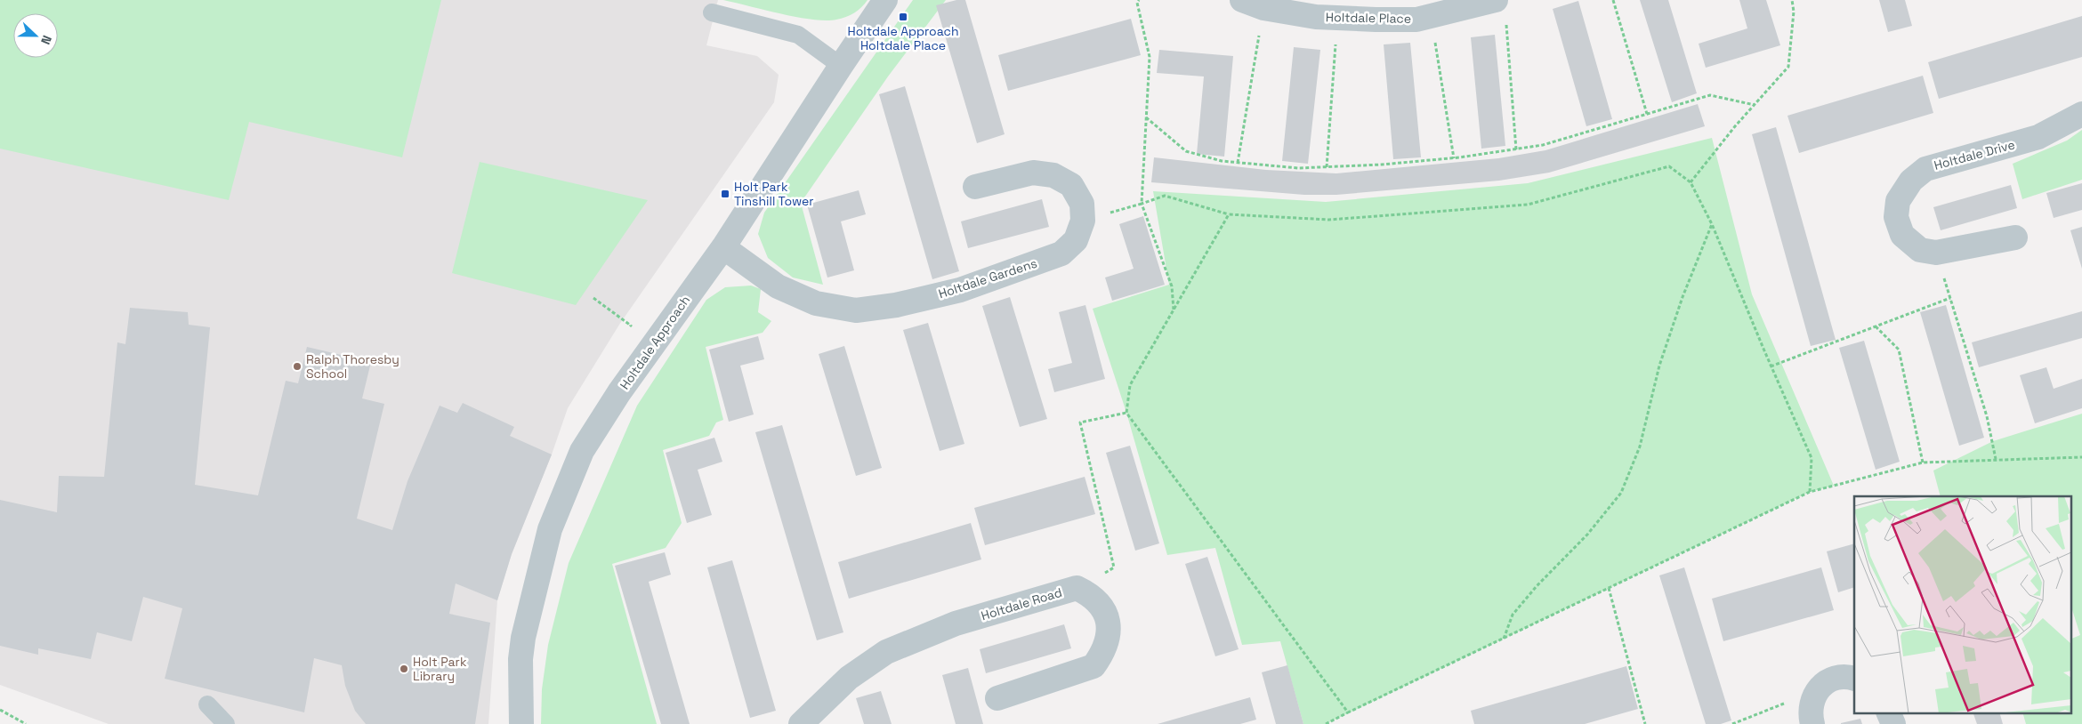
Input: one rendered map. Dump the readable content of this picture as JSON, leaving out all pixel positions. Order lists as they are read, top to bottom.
{
  "streets": {
    "street": [
      "Holtdale Place",
      "Holtdale Drive",
      "Holtdale Gardens",
      "Holtdale Approach",
      "Holtdale Road"
    ]
  },
  "crossings": [
    ["Holtdale Gardens", "Holtdale Approach"]
  ],
  "places": {
    "transit": ["Holtdale Approach Holtdale Place", "Holt Park Tinshill Tower"],
    "other": ["Ralph Thoresby School", "Holt Park Library"]
  },
  "north": "right"
}
